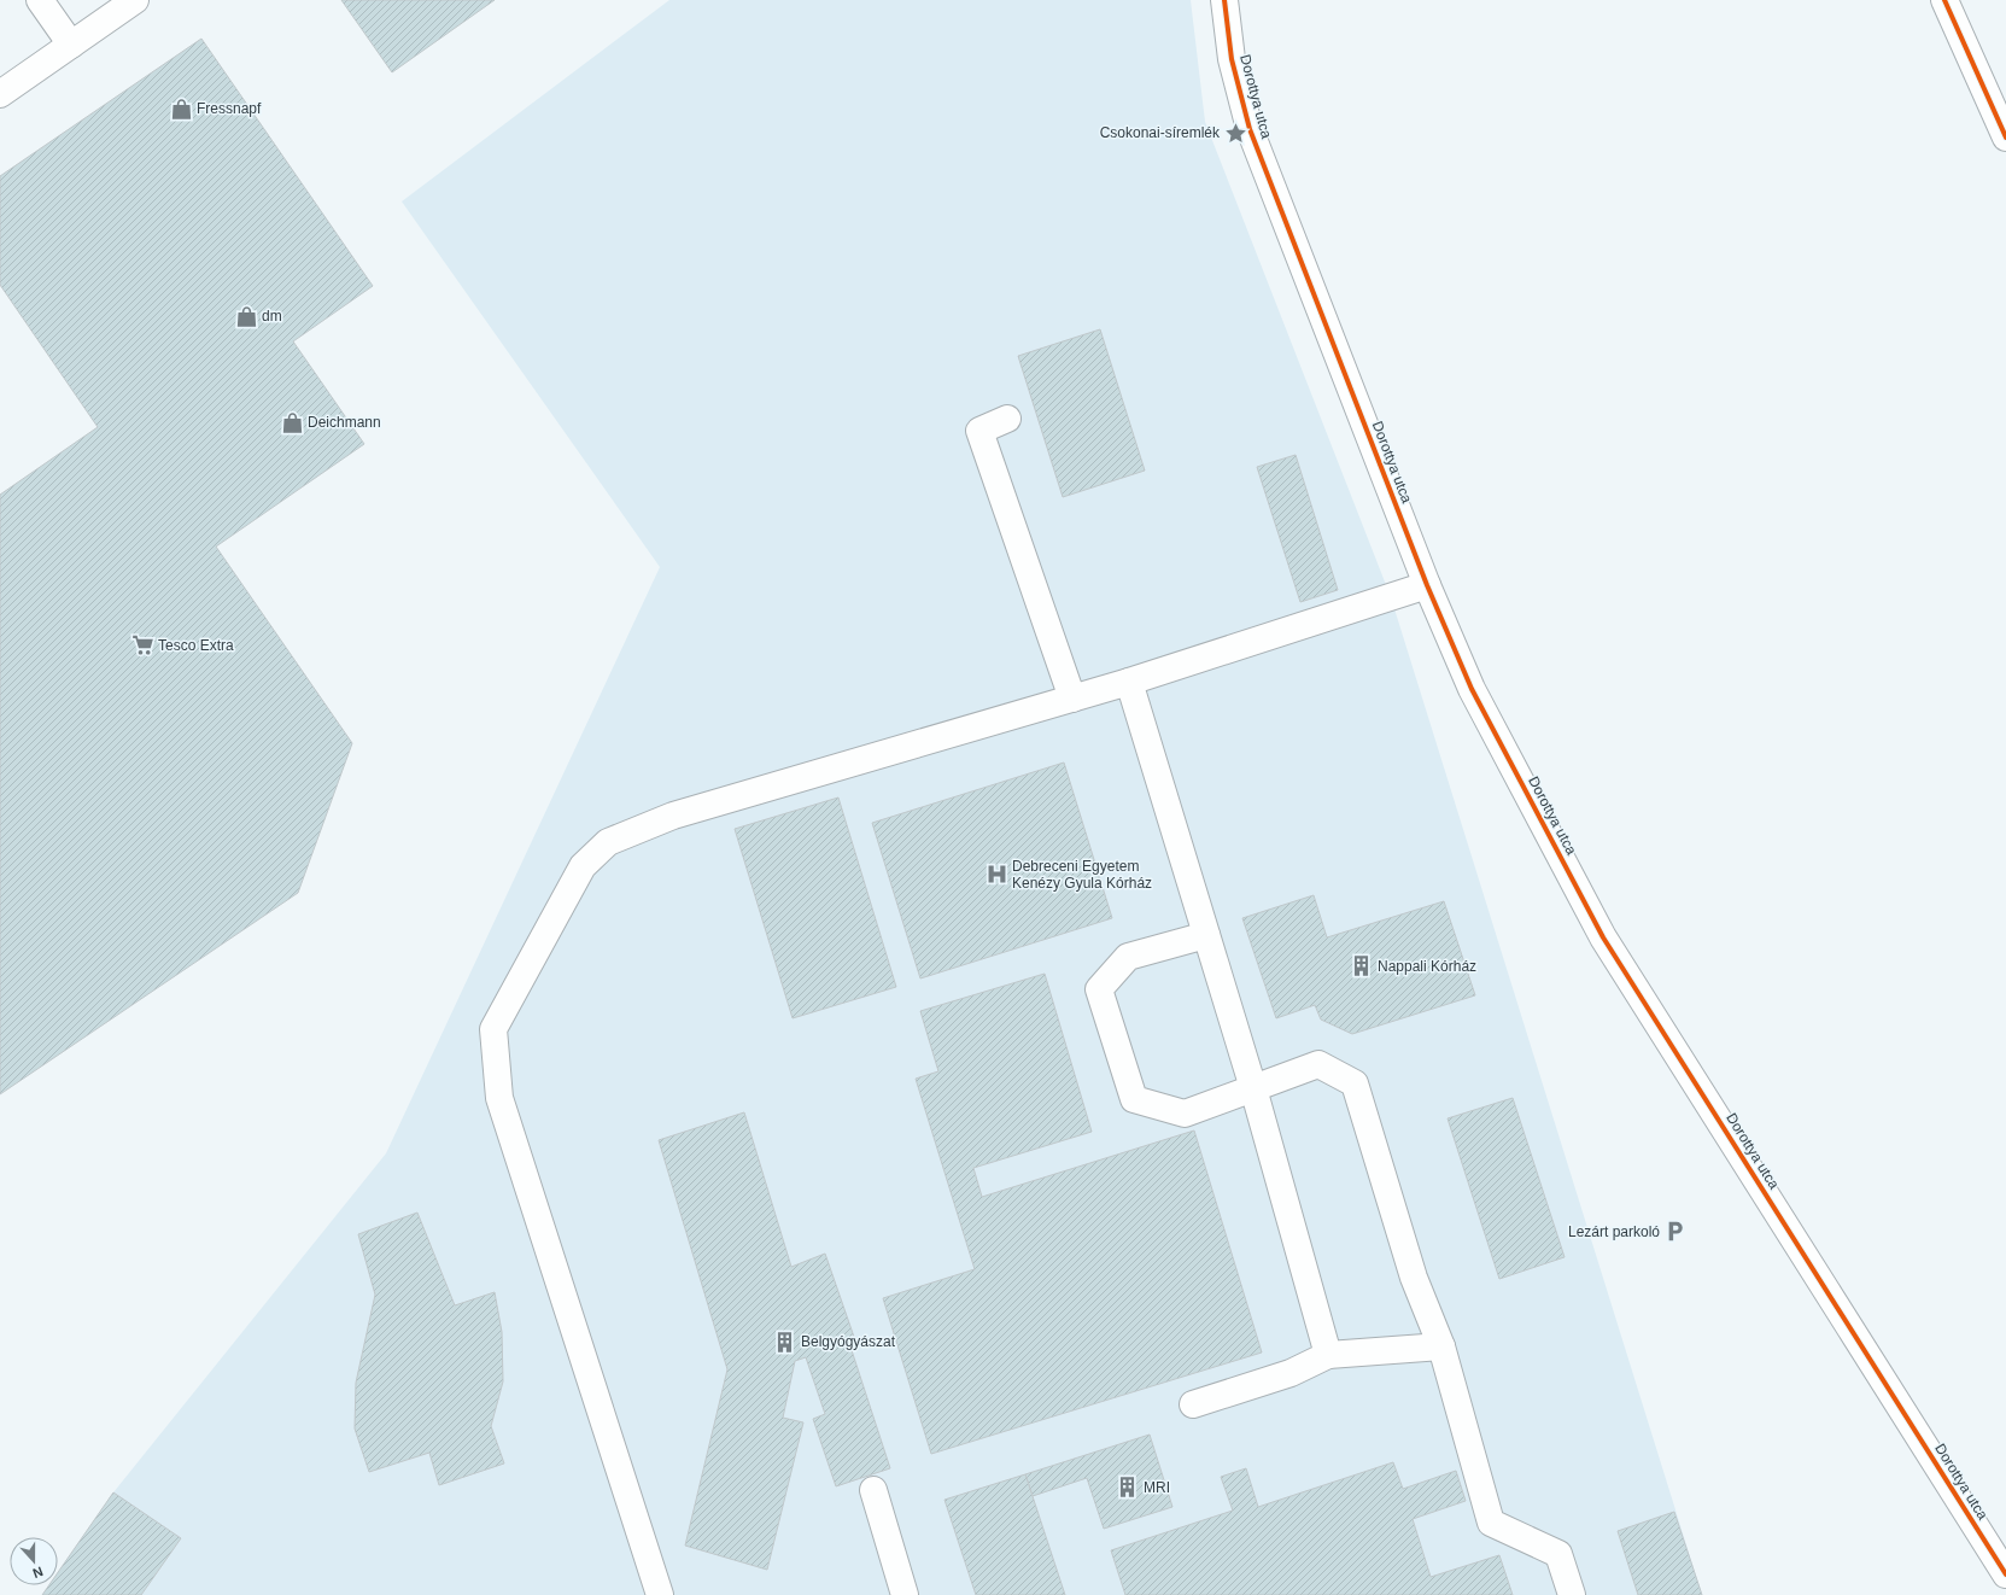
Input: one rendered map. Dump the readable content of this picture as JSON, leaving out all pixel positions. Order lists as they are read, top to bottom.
{
  "streets": {
    "street": ["Dorottya utca"]
  },
  "places": {
    "shop": ["Fressnapf", "dm", "Deichmann"],
    "place": ["Csokonai-síremlék"],
    "supermarket": ["Tesco Extra"],
    "hospital": ["Debreceni Egyetem Kenézy Gyula Kórház"],
    "building": ["Nappali Kórház", "Belgyógyászat", "MRI"],
    "parking": ["Lezárt parkoló"]
  },
  "north": "bottom"
}
